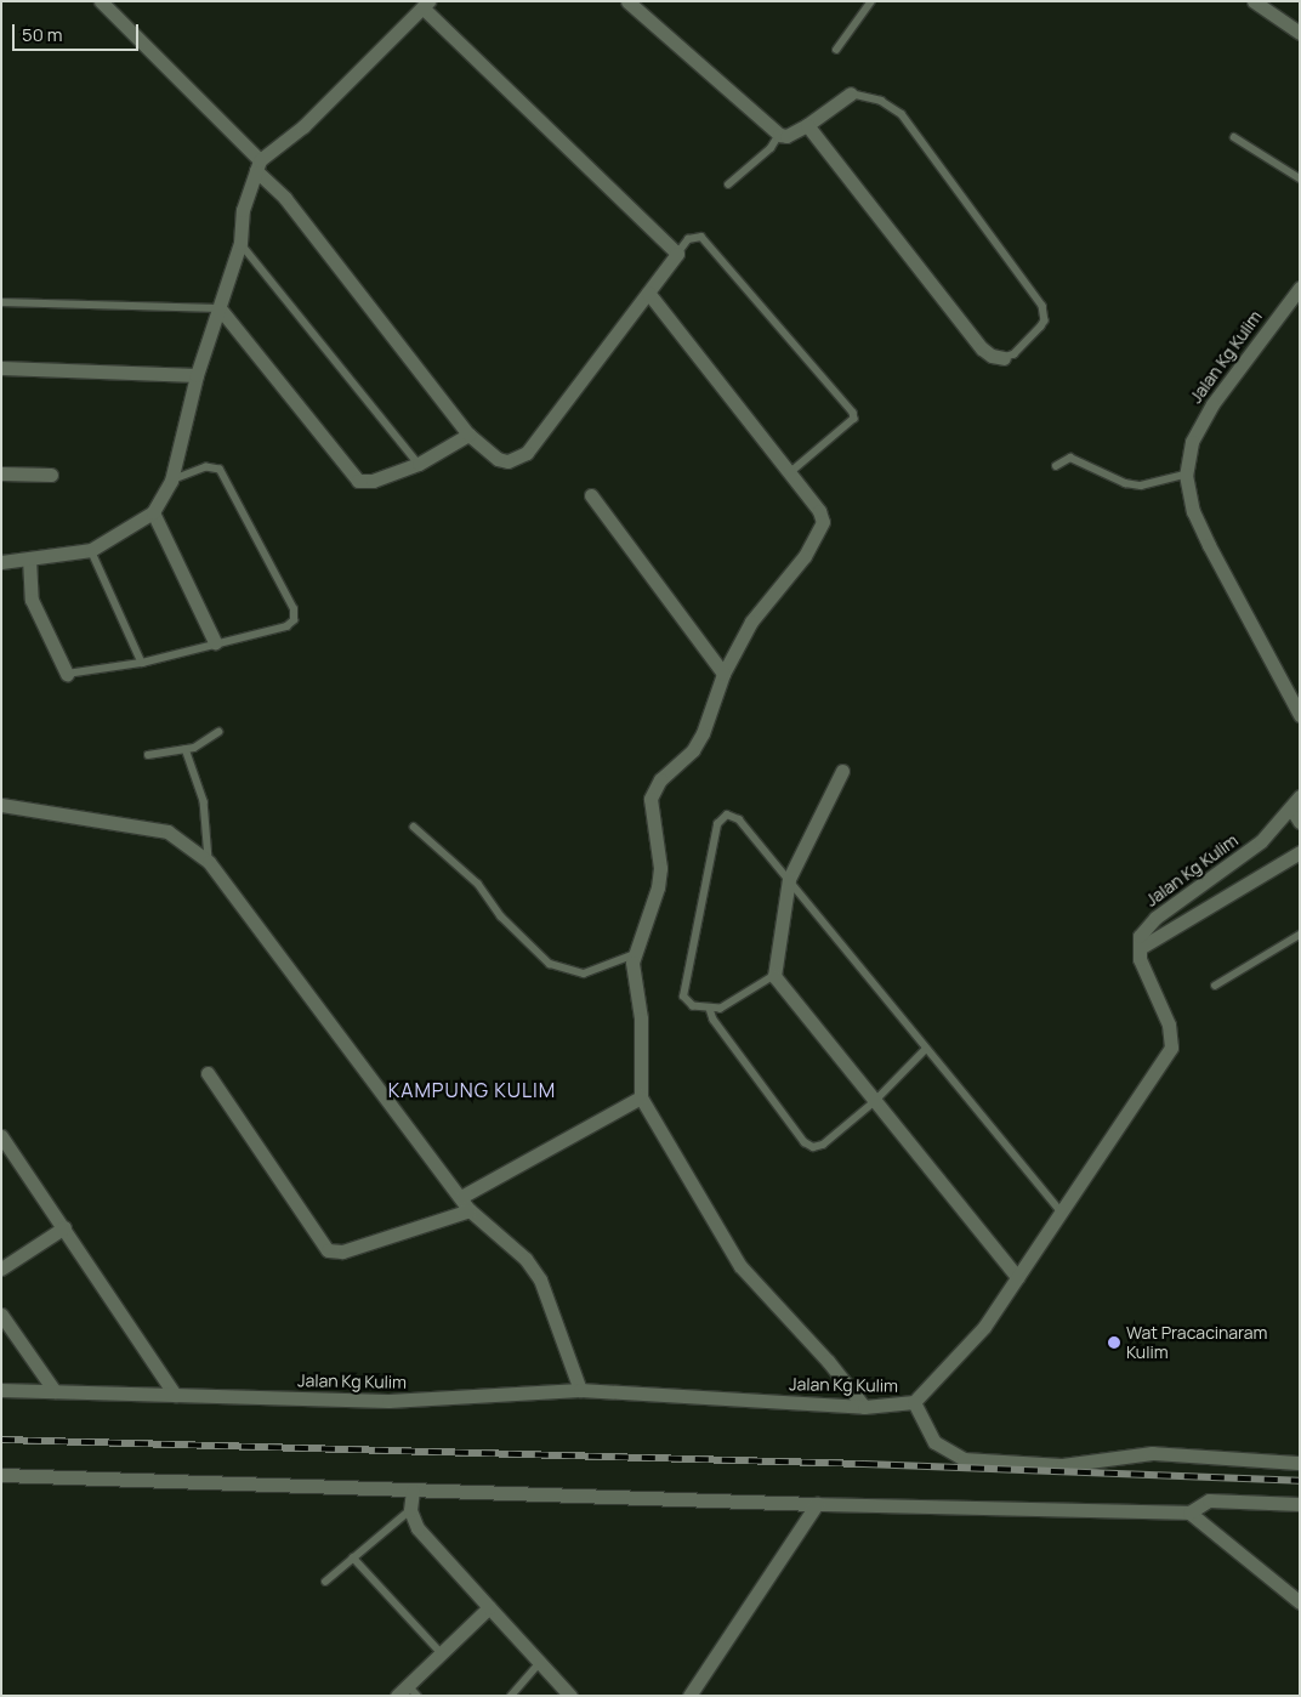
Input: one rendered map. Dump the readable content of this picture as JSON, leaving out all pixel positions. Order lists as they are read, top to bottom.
{
  "streets": {
    "street": ["Jalan Kg Kulim"]
  },
  "districts": ["KAMPUNG KULIM"],
  "places": ["Wat Pracacinaram Kulim"],
  "scale_bar": "50 m"
}
